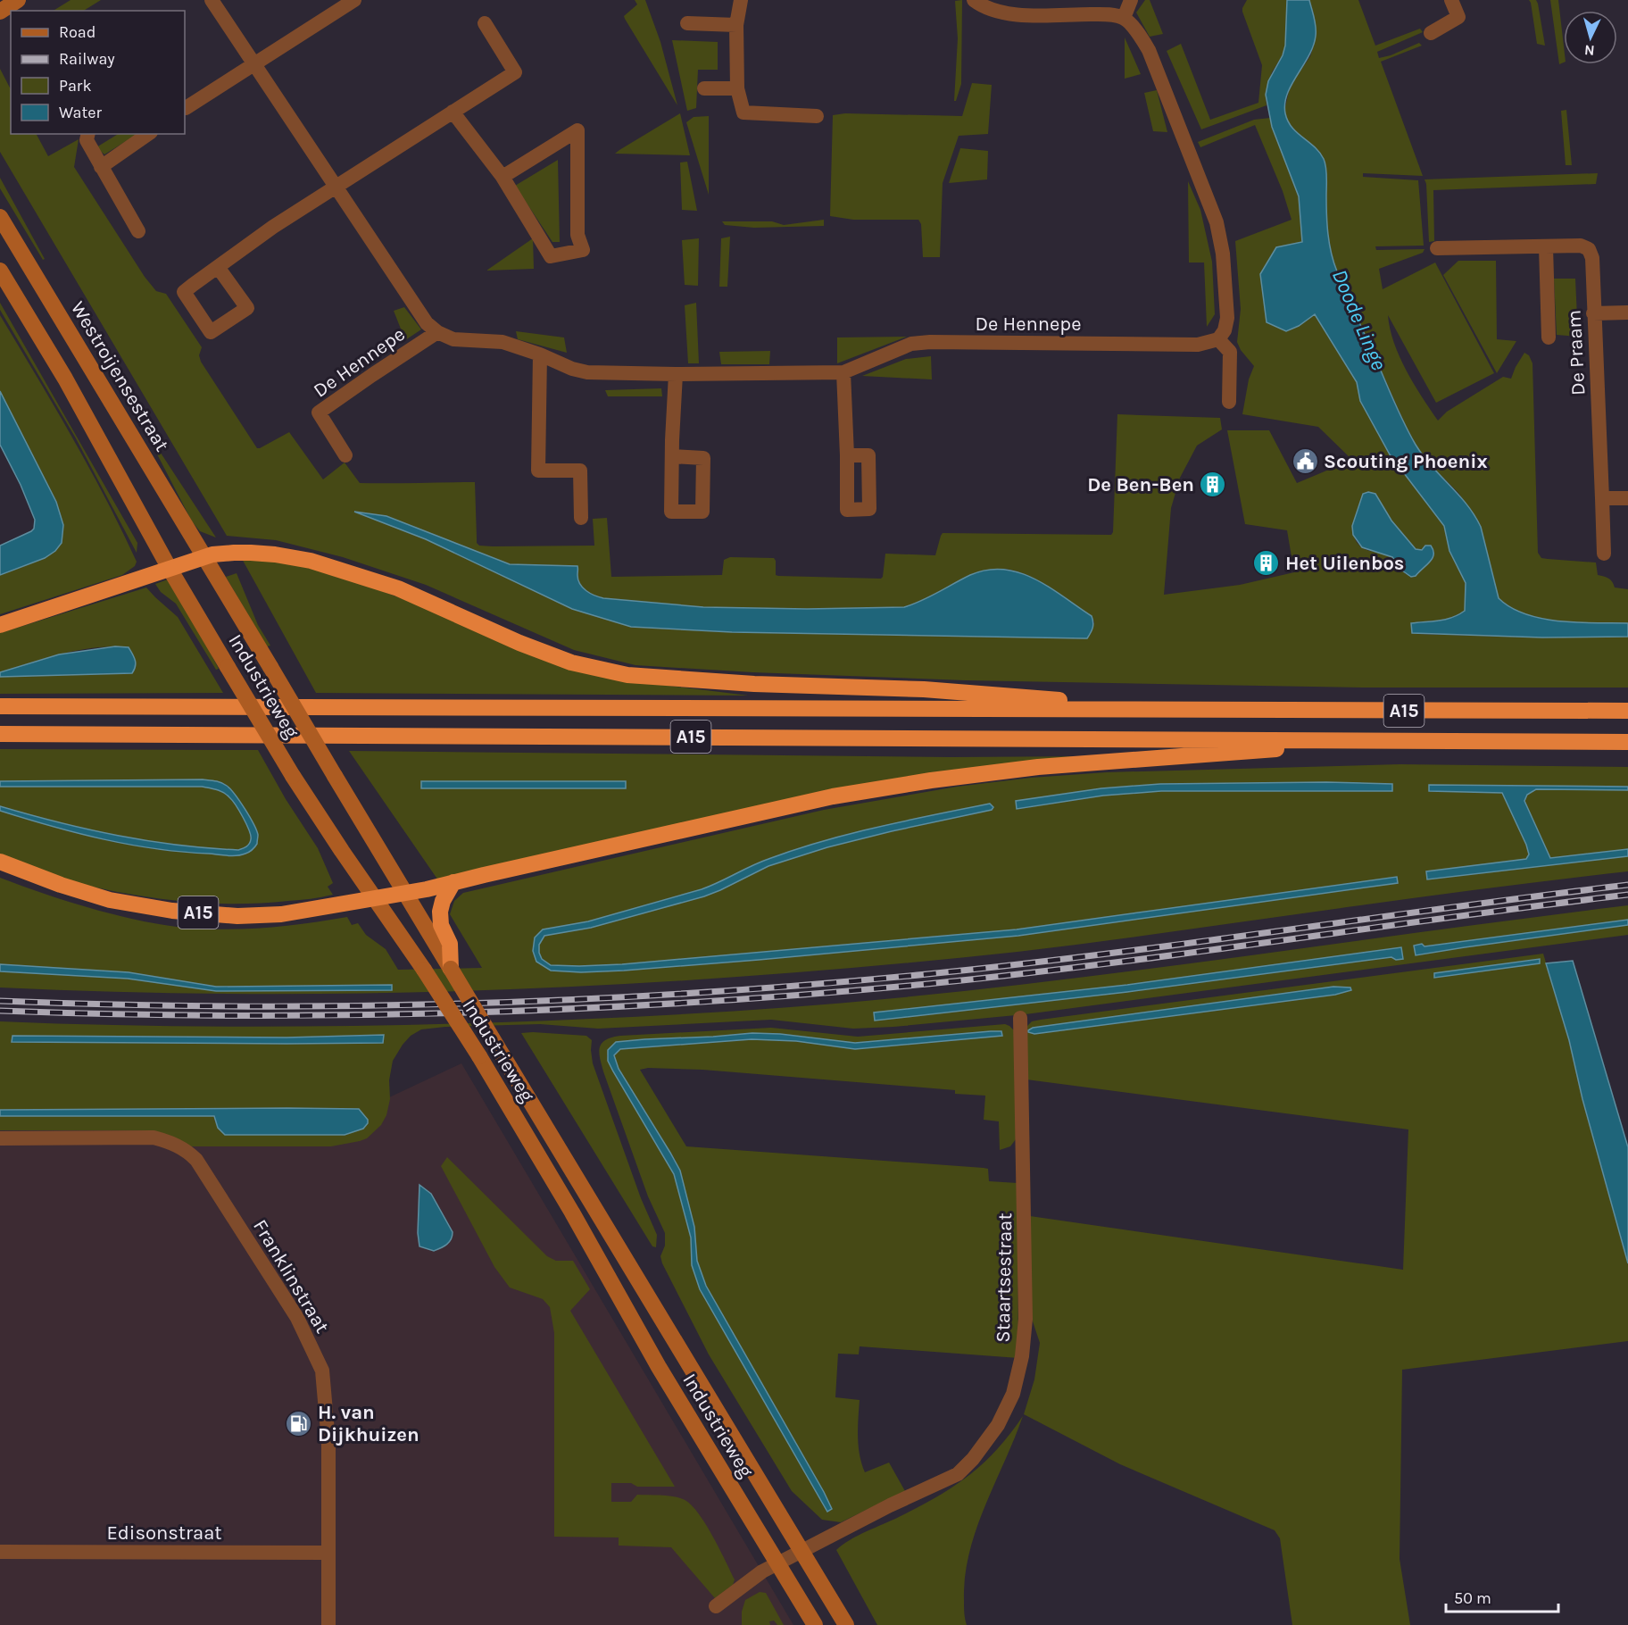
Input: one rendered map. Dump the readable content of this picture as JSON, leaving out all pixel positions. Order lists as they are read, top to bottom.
{
  "streets": {
    "highway": ["A15"],
    "main road": ["Westroijensestraat", "Industrieweg"],
    "street": [
      "De Hennepe",
      "De Praam",
      "Franklinstraat",
      "Staartsestraat",
      "Edisonstraat"
    ]
  },
  "crossings": [
    ["Westroijensestraat", "Industrieweg"],
    ["Westroijensestraat", "A15"],
    ["Industrieweg", "A15"],
    ["Industrieweg", "Staartsestraat"],
    ["Franklinstraat", "Edisonstraat"]
  ],
  "water": ["Doode Linge"],
  "places": {
    "public building": ["Scouting Phoenix"],
    "building": ["De Ben-Ben", "Het Uilenbos"],
    "fuel station": ["H. van Dijkhuizen"]
  },
  "legend": [
    "Road",
    "Railway",
    "Park",
    "Water"
  ],
  "scale_bar": "50 m",
  "north": "bottom"
}
